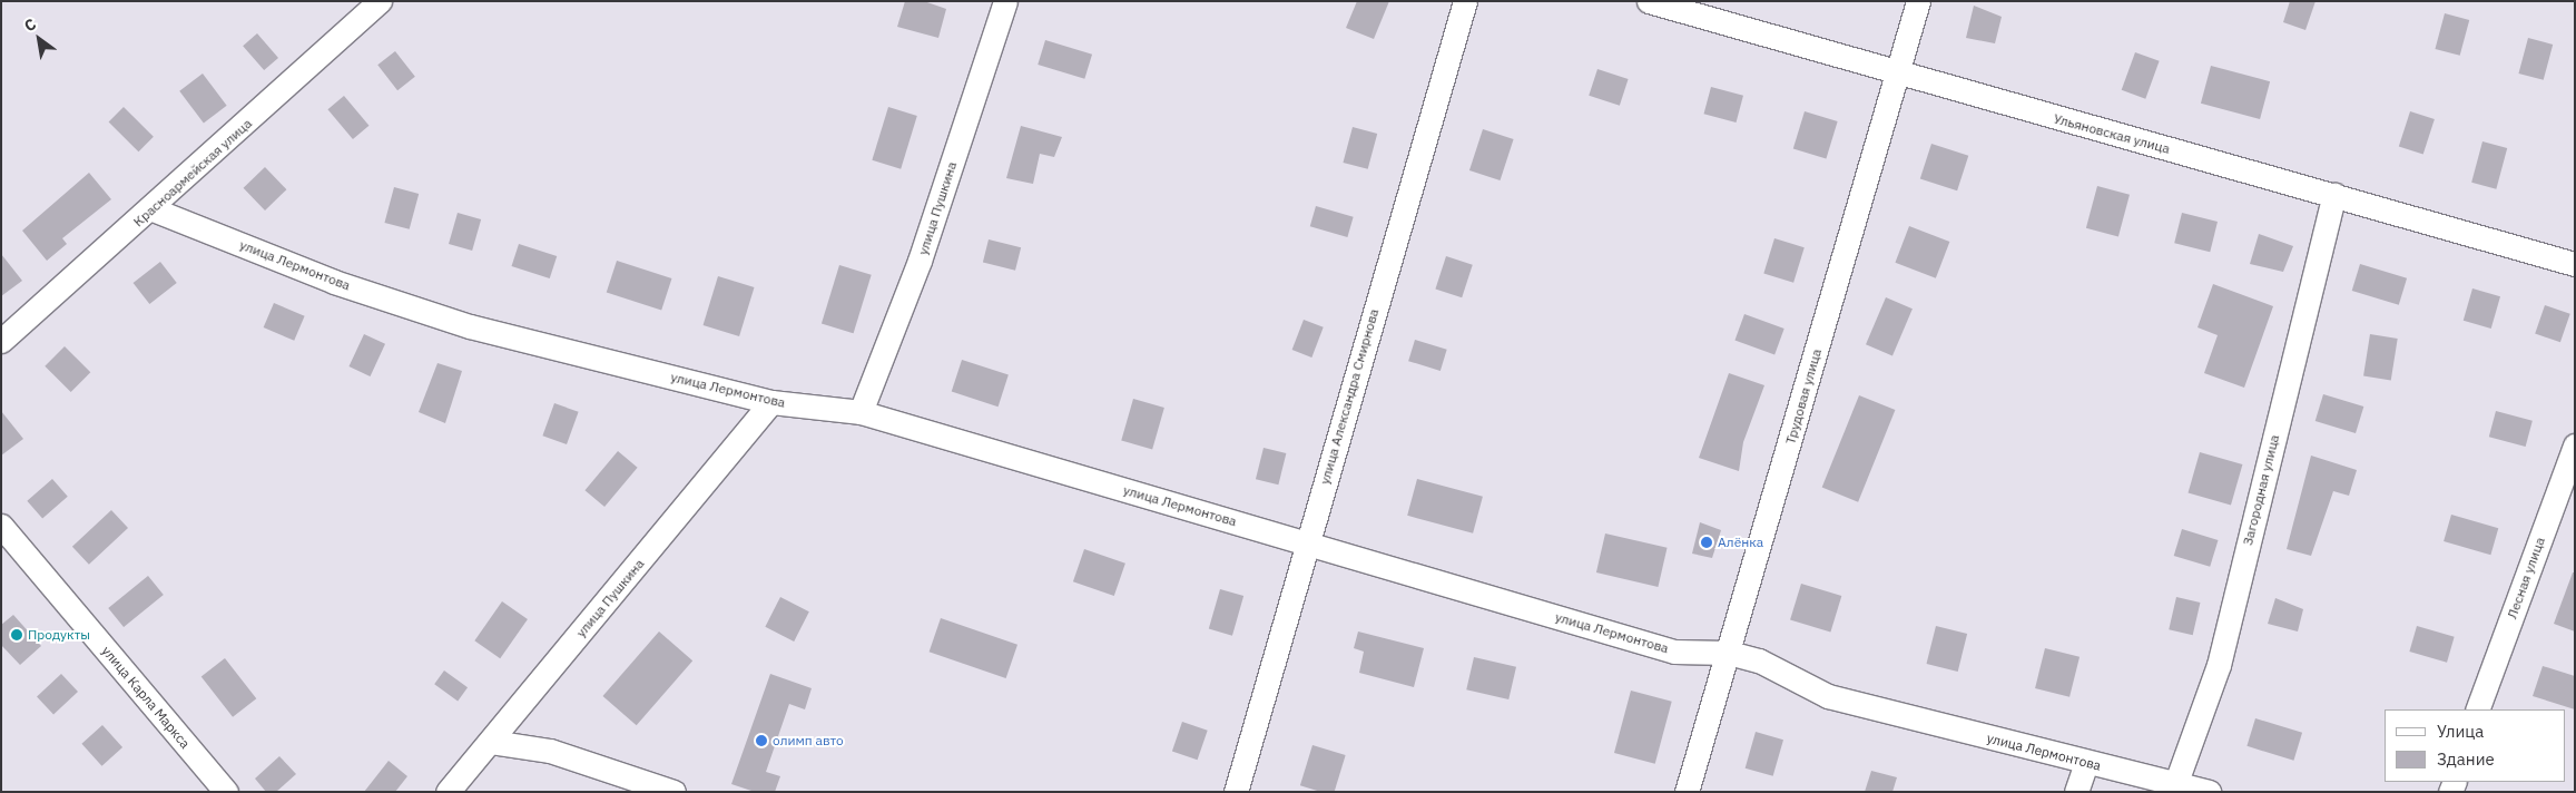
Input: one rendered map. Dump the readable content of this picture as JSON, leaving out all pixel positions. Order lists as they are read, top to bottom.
{
  "streets": {
    "street": [
      "Ульяновская улица",
      "Красноармейская улица",
      "улица Пушкина",
      "улица Лермонтова",
      "улица Александра Смирнова",
      "Трудовая улица",
      "Загородная улица",
      "Лесная улица",
      "улица Карла Маркса"
    ]
  },
  "crossings": [
    ["Ульяновская улица", "Трудовая улица"],
    ["Ульяновская улица", "Загородная улица"],
    ["Красноармейская улица", "улица Лермонтова"],
    ["улица Пушкина", "улица Лермонтова"],
    ["улица Лермонтова", "улица Александра Смирнова"],
    ["улица Лермонтова", "Трудовая улица"],
    ["улица Лермонтова", "Загородная улица"]
  ],
  "places": ["Алёнка", "Продукты", "олимп авто"],
  "legend": ["Улица", "Здание"],
  "north": "top left"
}
